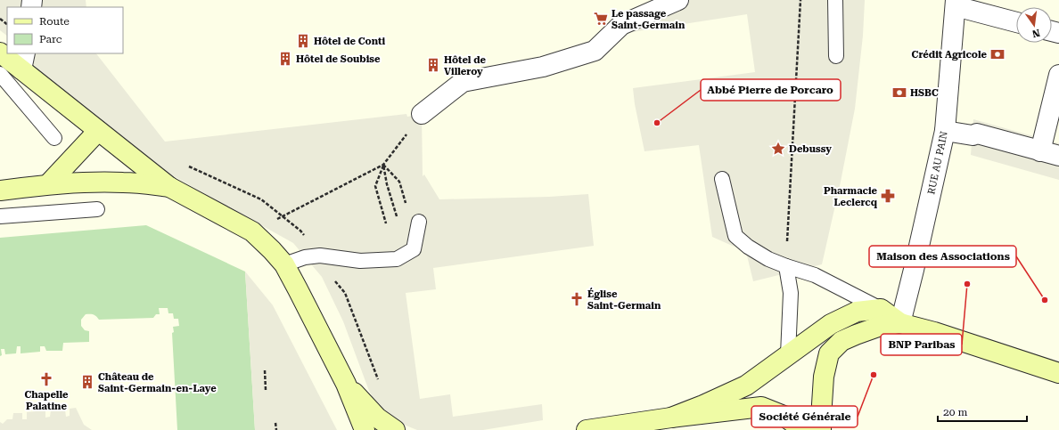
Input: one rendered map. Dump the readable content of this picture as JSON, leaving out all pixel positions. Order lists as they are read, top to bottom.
{
  "streets": {
    "street": ["RUE AU PAIN"]
  },
  "places": {
    "supermarket": ["Le passage Saint-Germain"],
    "building": [
      "Hôtel de Conti",
      "Hôtel de Soubise",
      "Hôtel de Villeroy",
      "Château de Saint-Germain-en-Laye"
    ],
    "bank": ["Crédit Agricole", "HSBC"],
    "other": [
      "Abbé Pierre de Porcaro",
      "BNP Paribas",
      "Maison des Associations",
      "Société Générale"
    ],
    "place": ["Debussy"],
    "pharmacy": ["Pharmacie Leclercq"],
    "church": ["Église Saint-Germain", "Chapelle Palatine"]
  },
  "legend": ["Route", "Parc"],
  "scale_bar": "20 m",
  "north": "bottom"
}
